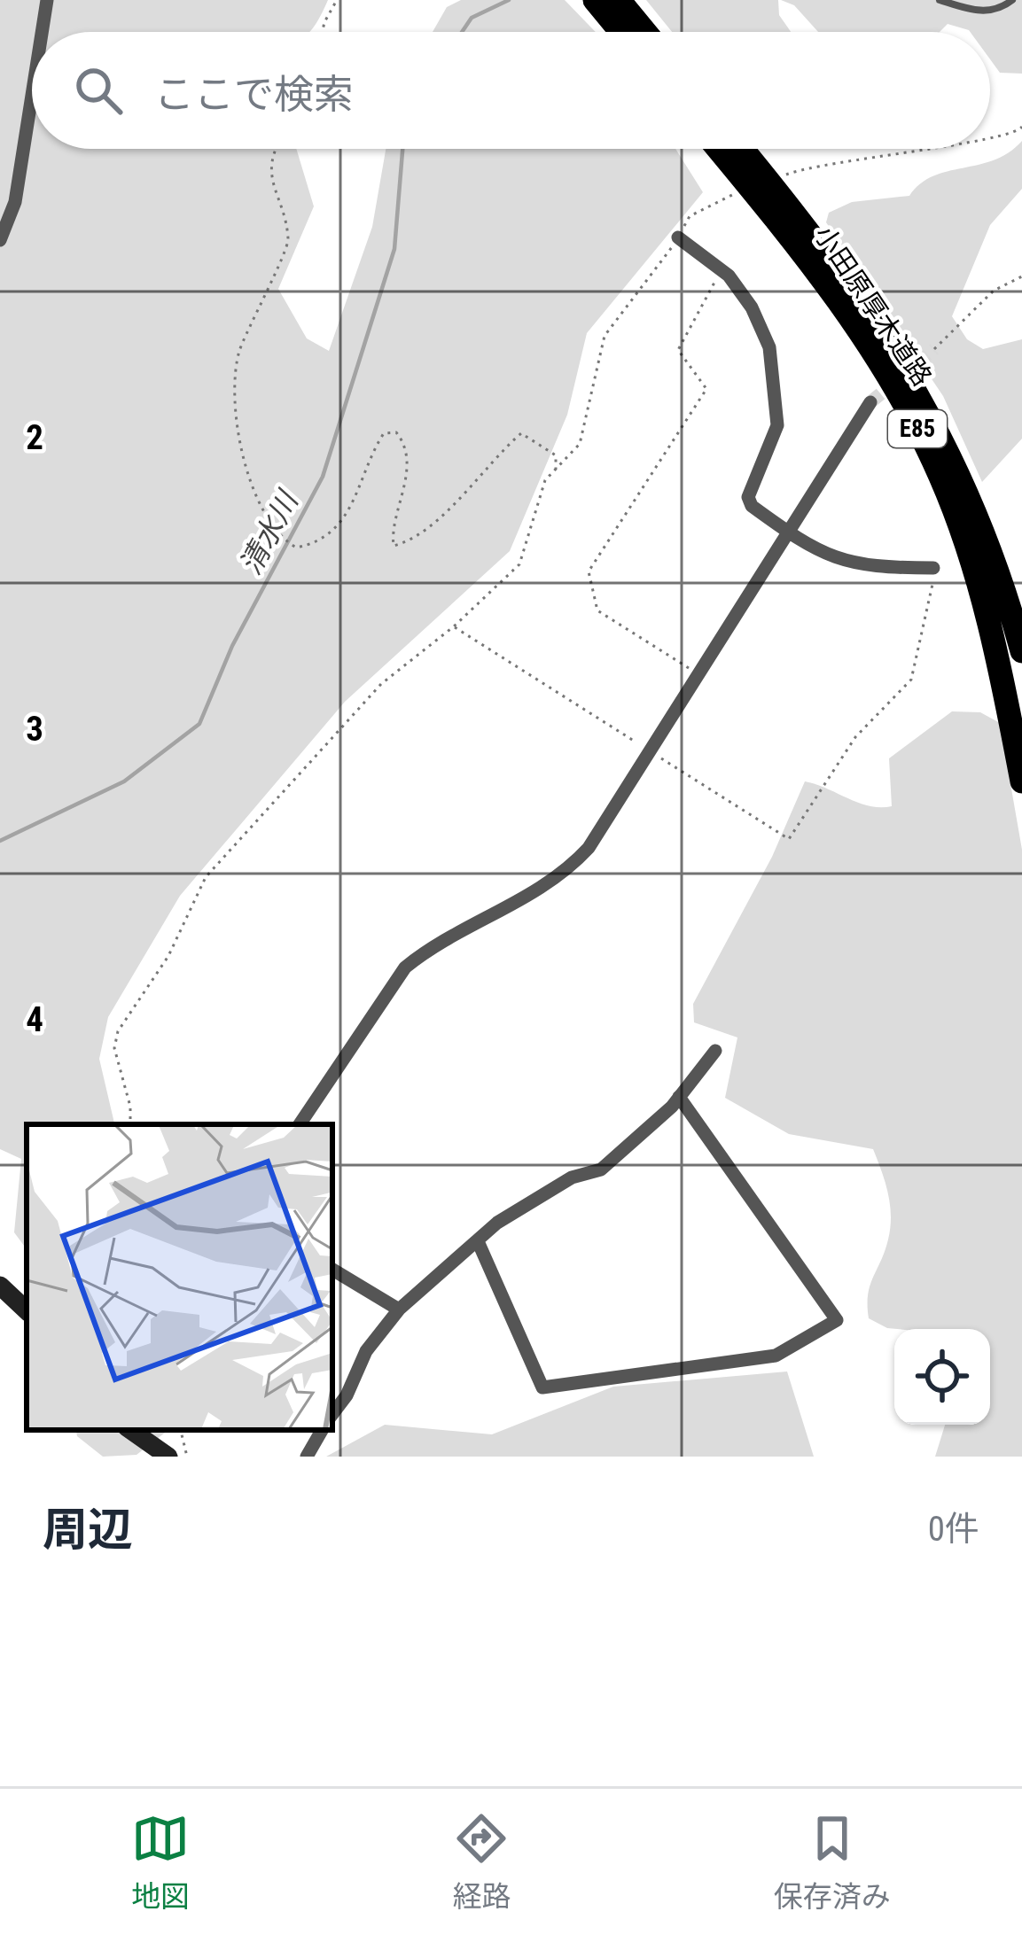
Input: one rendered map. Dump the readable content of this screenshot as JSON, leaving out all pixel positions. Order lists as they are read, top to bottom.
{
  "streets": {
    "highway": ["小田原厚木道路", "E85"]
  },
  "water": ["清水川"],
  "page": {
    "search": "ここで検索",
    "heading": ["周辺", "0件"],
    "nav": ["地図", "経路", "保存済み"]
  },
  "grid": {
    "rows": ["2", "3", "4"]
  }
}
